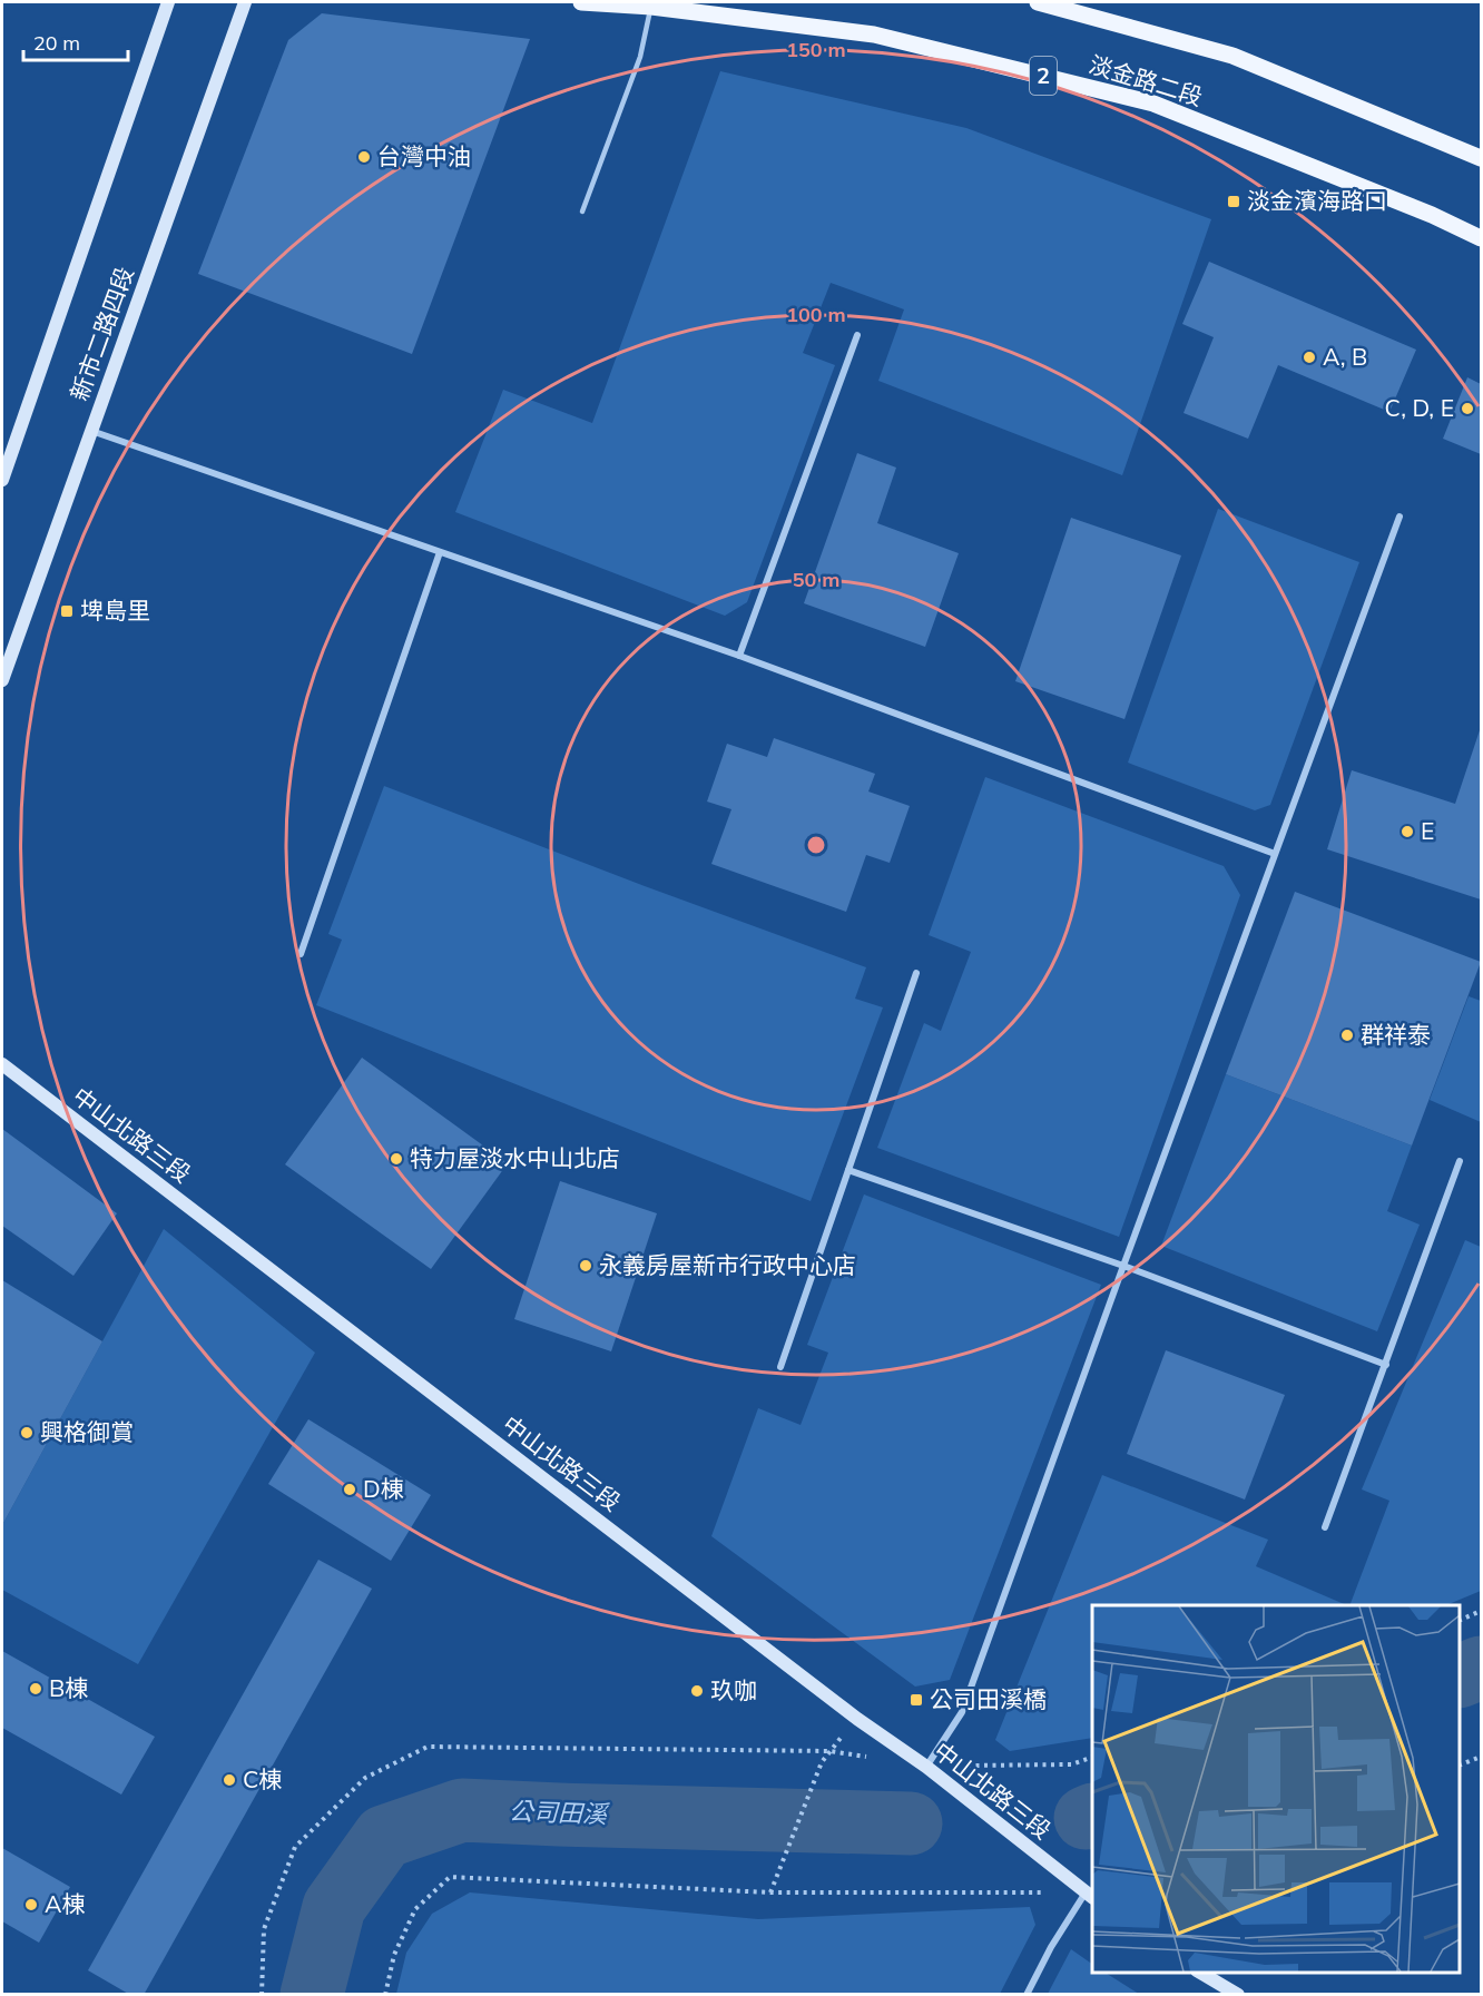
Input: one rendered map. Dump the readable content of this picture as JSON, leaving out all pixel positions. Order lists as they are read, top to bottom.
{
  "streets": {
    "main road": ["2", "淡金路二段"],
    "street": ["新市二路四段", "中山北路三段"]
  },
  "water": ["公司田溪"],
  "places": {
    "other": [
      "台灣中油",
      "A, B",
      "C, D, E",
      "E",
      "群祥泰",
      "特力屋淡水中山北店",
      "永義房屋新市行政中心店",
      "興格御賞",
      "D棟",
      "B棟",
      "玖咖",
      "C棟",
      "A棟"
    ],
    "transit": ["淡金濱海路口", "埤島里", "公司田溪橋"]
  },
  "scale_bar": "20 m",
  "rings": ["150 m", "100 m", "50 m"]
}
